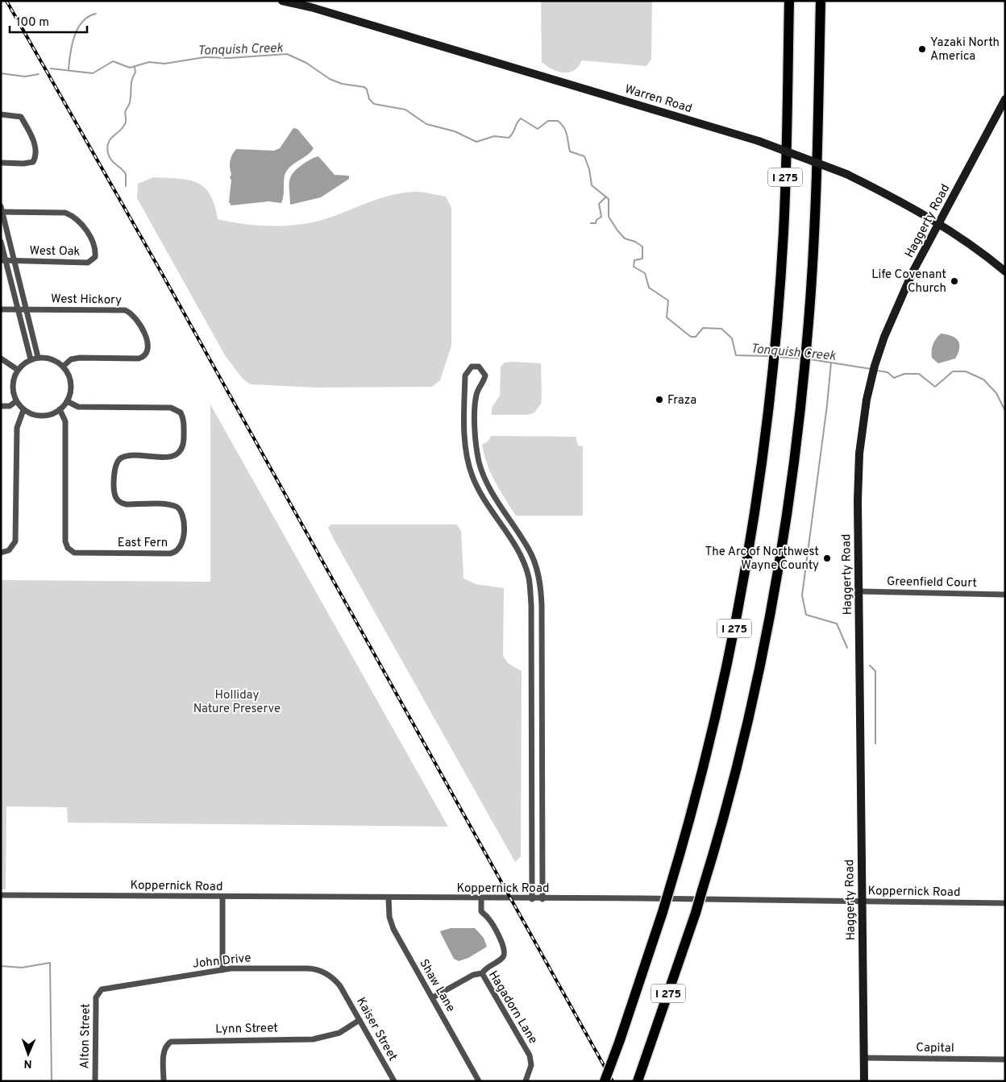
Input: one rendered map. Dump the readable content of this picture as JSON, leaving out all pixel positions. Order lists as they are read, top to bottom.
{
  "streets": {
    "highway": ["I 275"],
    "main road": ["Warren Road", "Haggerty Road"],
    "street": [
      "West Oak",
      "West Hickory",
      "East Fern",
      "Greenfield Court",
      "Koppernick Road",
      "John Drive",
      "Shaw Lane",
      "Hagadorn Lane",
      "Lynn Street",
      "Kaiser Street",
      "Alton Street",
      "Capital"
    ]
  },
  "crossings": [
    ["Warren Road", "Haggerty Road"],
    ["Haggerty Road", "Greenfield Court"],
    ["Haggerty Road", "Koppernick Road"],
    ["Haggerty Road", "Capital"],
    ["West Hickory", "East Fern"],
    ["Koppernick Road", "Shaw Lane"],
    ["John Drive", "Kaiser Street"],
    ["John Drive", "Alton Street"],
    ["Shaw Lane", "Hagadorn Lane"],
    ["Lynn Street", "Kaiser Street"]
  ],
  "water": ["Tonquish Creek"],
  "parks": ["Holliday Nature Preserve"],
  "places": [
    "Yazaki North America",
    "Life Covenant Church",
    "Fraza",
    "The Arc of Northwest Wayne County"
  ],
  "scale_bar": "100 m",
  "north": "bottom"
}
